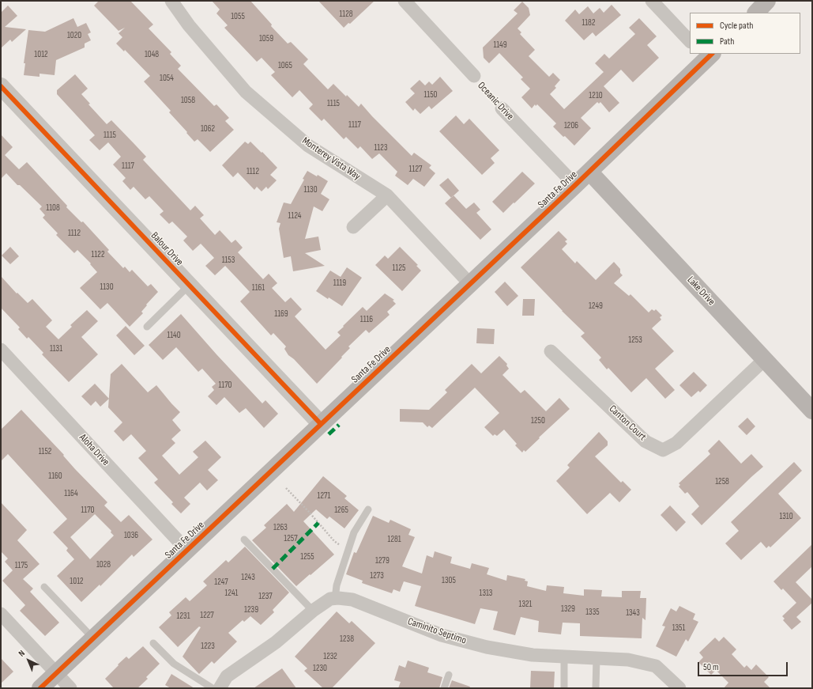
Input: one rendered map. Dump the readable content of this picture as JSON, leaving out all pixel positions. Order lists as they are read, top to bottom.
{
  "streets": {
    "main road": ["Santa Fe Drive", "Lake Drive"],
    "street": [
      "Oceanic Drive",
      "Monterey Vista Way",
      "Balour Drive",
      "Canton Court",
      "Aloha Drive",
      "Caminito Septimo"
    ]
  },
  "crossings": [
    ["Oceanic Drive", "Santa Fe Drive"],
    ["Monterey Vista Way", "Santa Fe Drive"],
    ["Santa Fe Drive", "Balour Drive"],
    ["Santa Fe Drive", "Lake Drive"],
    ["Santa Fe Drive", "Aloha Drive"],
    ["Lake Drive", "Canton Court"]
  ],
  "house_numbers": [
    "1128",
    "1055",
    "1182",
    "1020",
    "1059",
    "1149",
    "1012",
    "1048",
    "1065",
    "1054",
    "1150",
    "1210",
    "1058",
    "1115",
    "1117",
    "1206",
    "1062",
    "1115",
    "1123",
    "1117",
    "1127",
    "1112",
    "1130",
    "1108",
    "1124",
    "1112",
    "1122",
    "1153",
    "1125",
    "1119",
    "1130",
    "1161",
    "1249",
    "1169",
    "1116",
    "1140",
    "1253",
    "1131",
    "1170",
    "1250",
    "1152",
    "1160",
    "1258",
    "1164",
    "1271",
    "1170",
    "1265",
    "1310",
    "1263",
    "1036",
    "1257",
    "1281",
    "1255",
    "1279",
    "1028",
    "1175",
    "1273",
    "1243",
    "1305",
    "1012",
    "1247",
    "1241",
    "1313",
    "1237",
    "1321",
    "1329",
    "1239",
    "1335",
    "1343",
    "1227",
    "1231",
    "1351",
    "1238",
    "1223",
    "1232",
    "1230"
  ],
  "legend": ["Cycle path", "Path"],
  "scale_bar": "50 m",
  "north": "top left"
}
